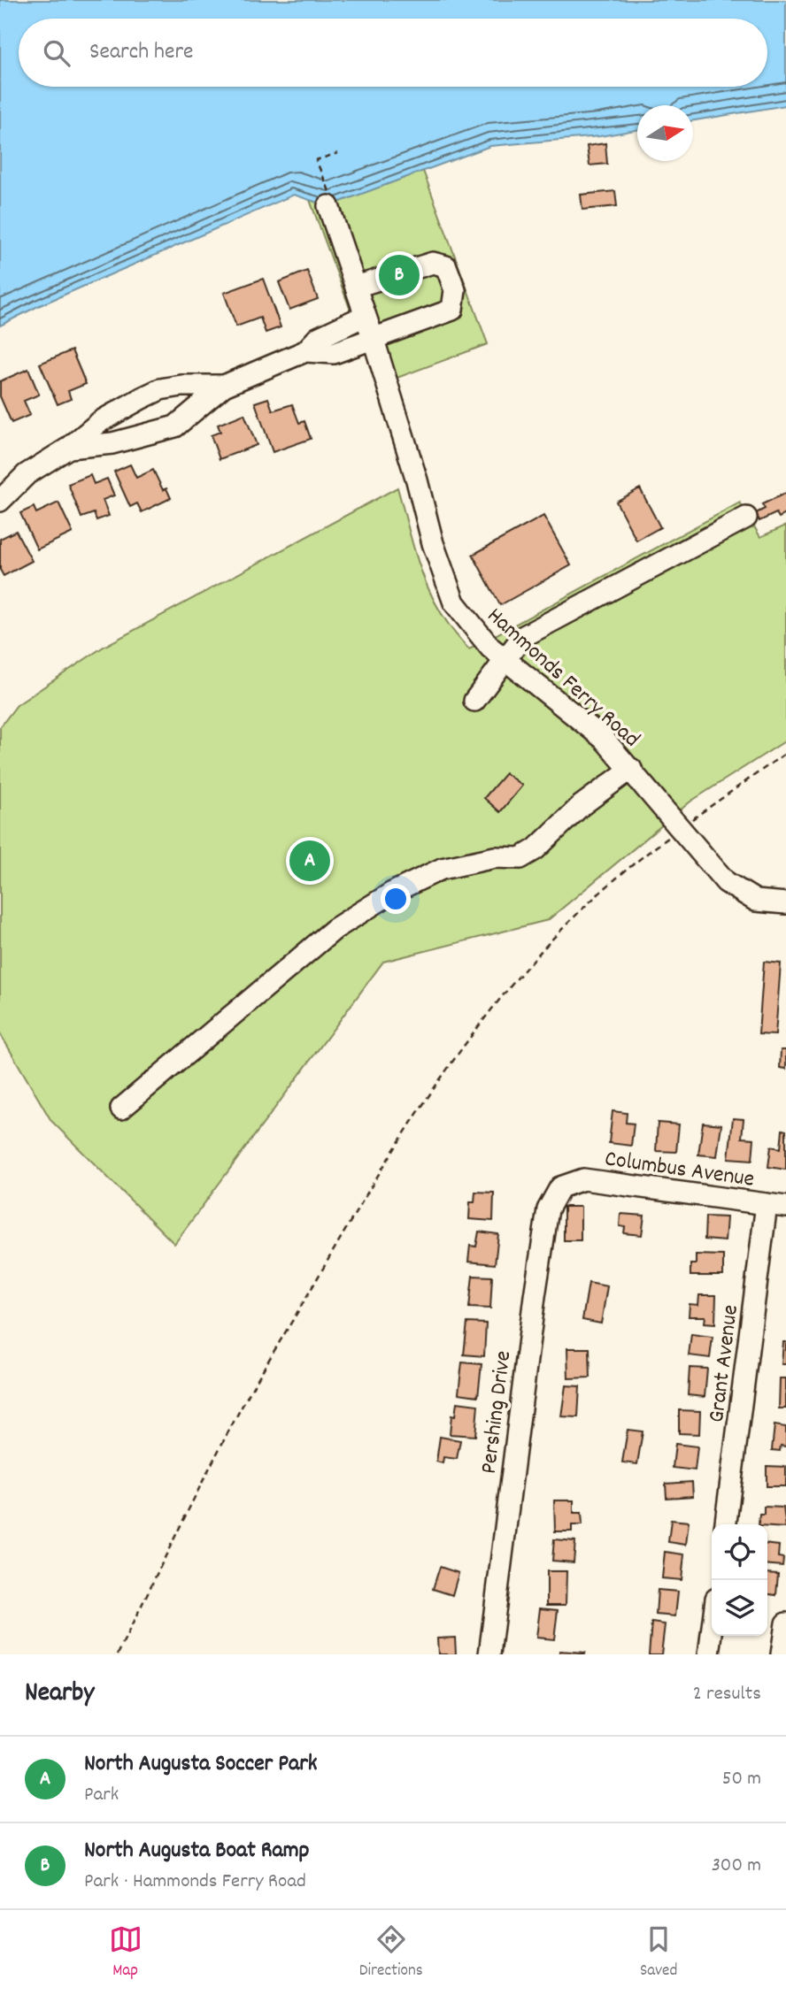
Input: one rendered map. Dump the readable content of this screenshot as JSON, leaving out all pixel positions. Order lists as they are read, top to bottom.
{
  "streets": {
    "street": [
      "Hammonds Ferry Road",
      "Columbus Avenue",
      "Grant Avenue",
      "Pershing Drive"
    ]
  },
  "crossings": [
    ["Columbus Avenue", "Grant Avenue"],
    ["Columbus Avenue", "Pershing Drive"]
  ],
  "north": "right",
  "page": {
    "search": "Search here",
    "pins": ["B", "A"],
    "heading": ["Nearby", "2 results"],
    "list": [
      {
        "mark": "A",
        "name": "North Augusta Soccer Park",
        "note": "Park",
        "value": "50 m"
      },
      {
        "mark": "B",
        "name": "North Augusta Boat Ramp",
        "note": "Park · Hammonds Ferry Road",
        "value": "300 m"
      }
    ],
    "nav": ["Map", "Directions", "Saved"]
  }
}
